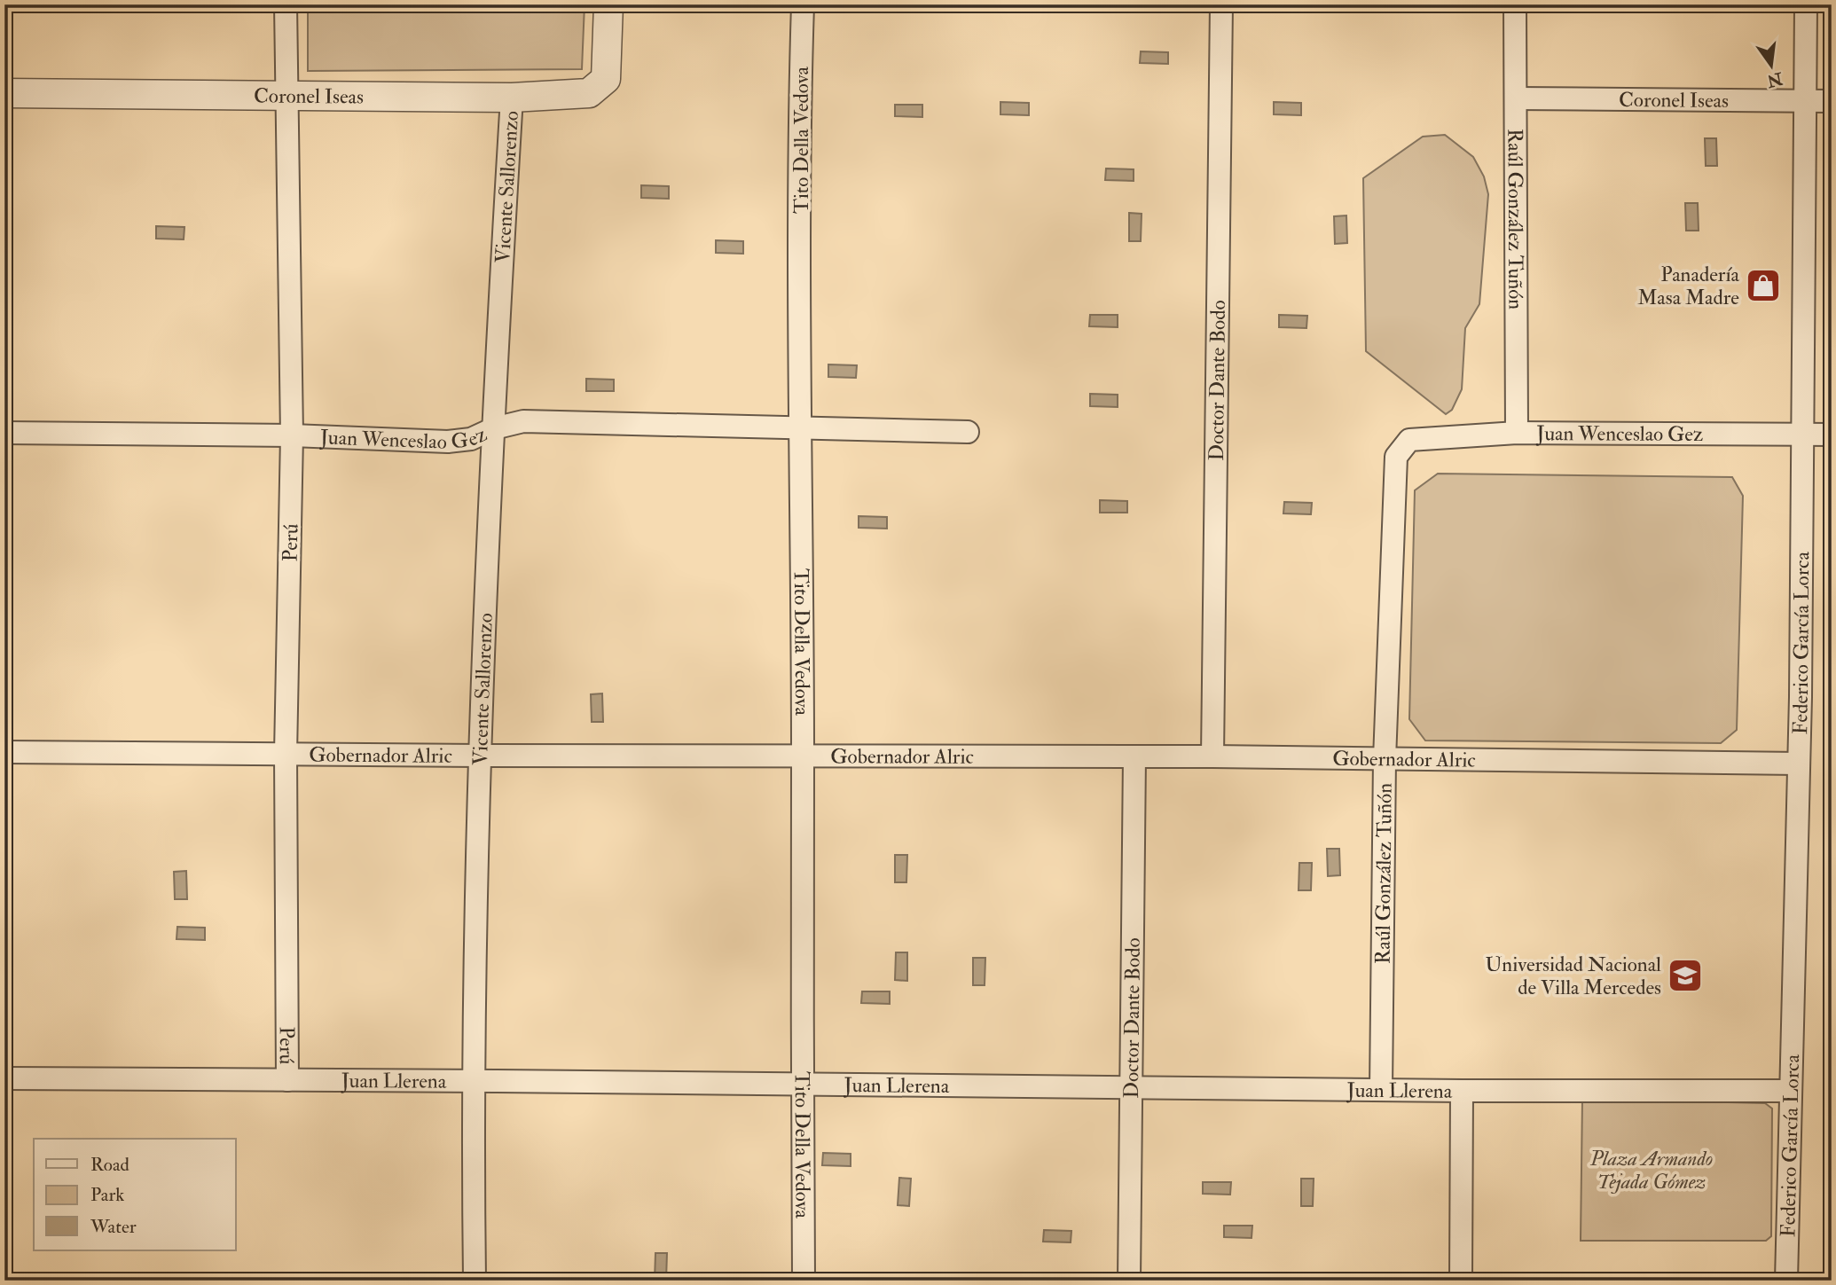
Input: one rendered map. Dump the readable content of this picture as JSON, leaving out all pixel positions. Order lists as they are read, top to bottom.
{
  "streets": {
    "street": [
      "Coronel Iseas",
      "Tito Della Vedova",
      "Vicente Sallorenzo",
      "Raúl González Tuñón",
      "Doctor Dante Bodo",
      "Juan Wenceslao Gez",
      "Perú",
      "Federico García Lorca",
      "Gobernador Alric",
      "Juan Llerena"
    ]
  },
  "crossings": [
    ["Coronel Iseas", "Vicente Sallorenzo"],
    ["Coronel Iseas", "Raúl González Tuñón"],
    ["Coronel Iseas", "Perú"],
    ["Coronel Iseas", "Federico García Lorca"],
    ["Tito Della Vedova", "Juan Wenceslao Gez"],
    ["Tito Della Vedova", "Gobernador Alric"],
    ["Tito Della Vedova", "Juan Llerena"],
    ["Vicente Sallorenzo", "Juan Wenceslao Gez"],
    ["Vicente Sallorenzo", "Gobernador Alric"],
    ["Vicente Sallorenzo", "Juan Llerena"],
    ["Raúl González Tuñón", "Juan Wenceslao Gez"],
    ["Raúl González Tuñón", "Gobernador Alric"],
    ["Raúl González Tuñón", "Juan Llerena"],
    ["Doctor Dante Bodo", "Gobernador Alric"],
    ["Doctor Dante Bodo", "Juan Llerena"],
    ["Juan Wenceslao Gez", "Perú"],
    ["Juan Wenceslao Gez", "Federico García Lorca"],
    ["Perú", "Gobernador Alric"],
    ["Perú", "Juan Llerena"],
    ["Federico García Lorca", "Gobernador Alric"],
    ["Federico García Lorca", "Juan Llerena"]
  ],
  "parks": ["Plaza Armando Tejada Gómez"],
  "places": {
    "shop": ["Panadería Masa Madre"],
    "school or university": ["Universidad Nacional de Villa Mercedes"]
  },
  "legend": ["Road", "Park", "Water"],
  "north": "bottom"
}
